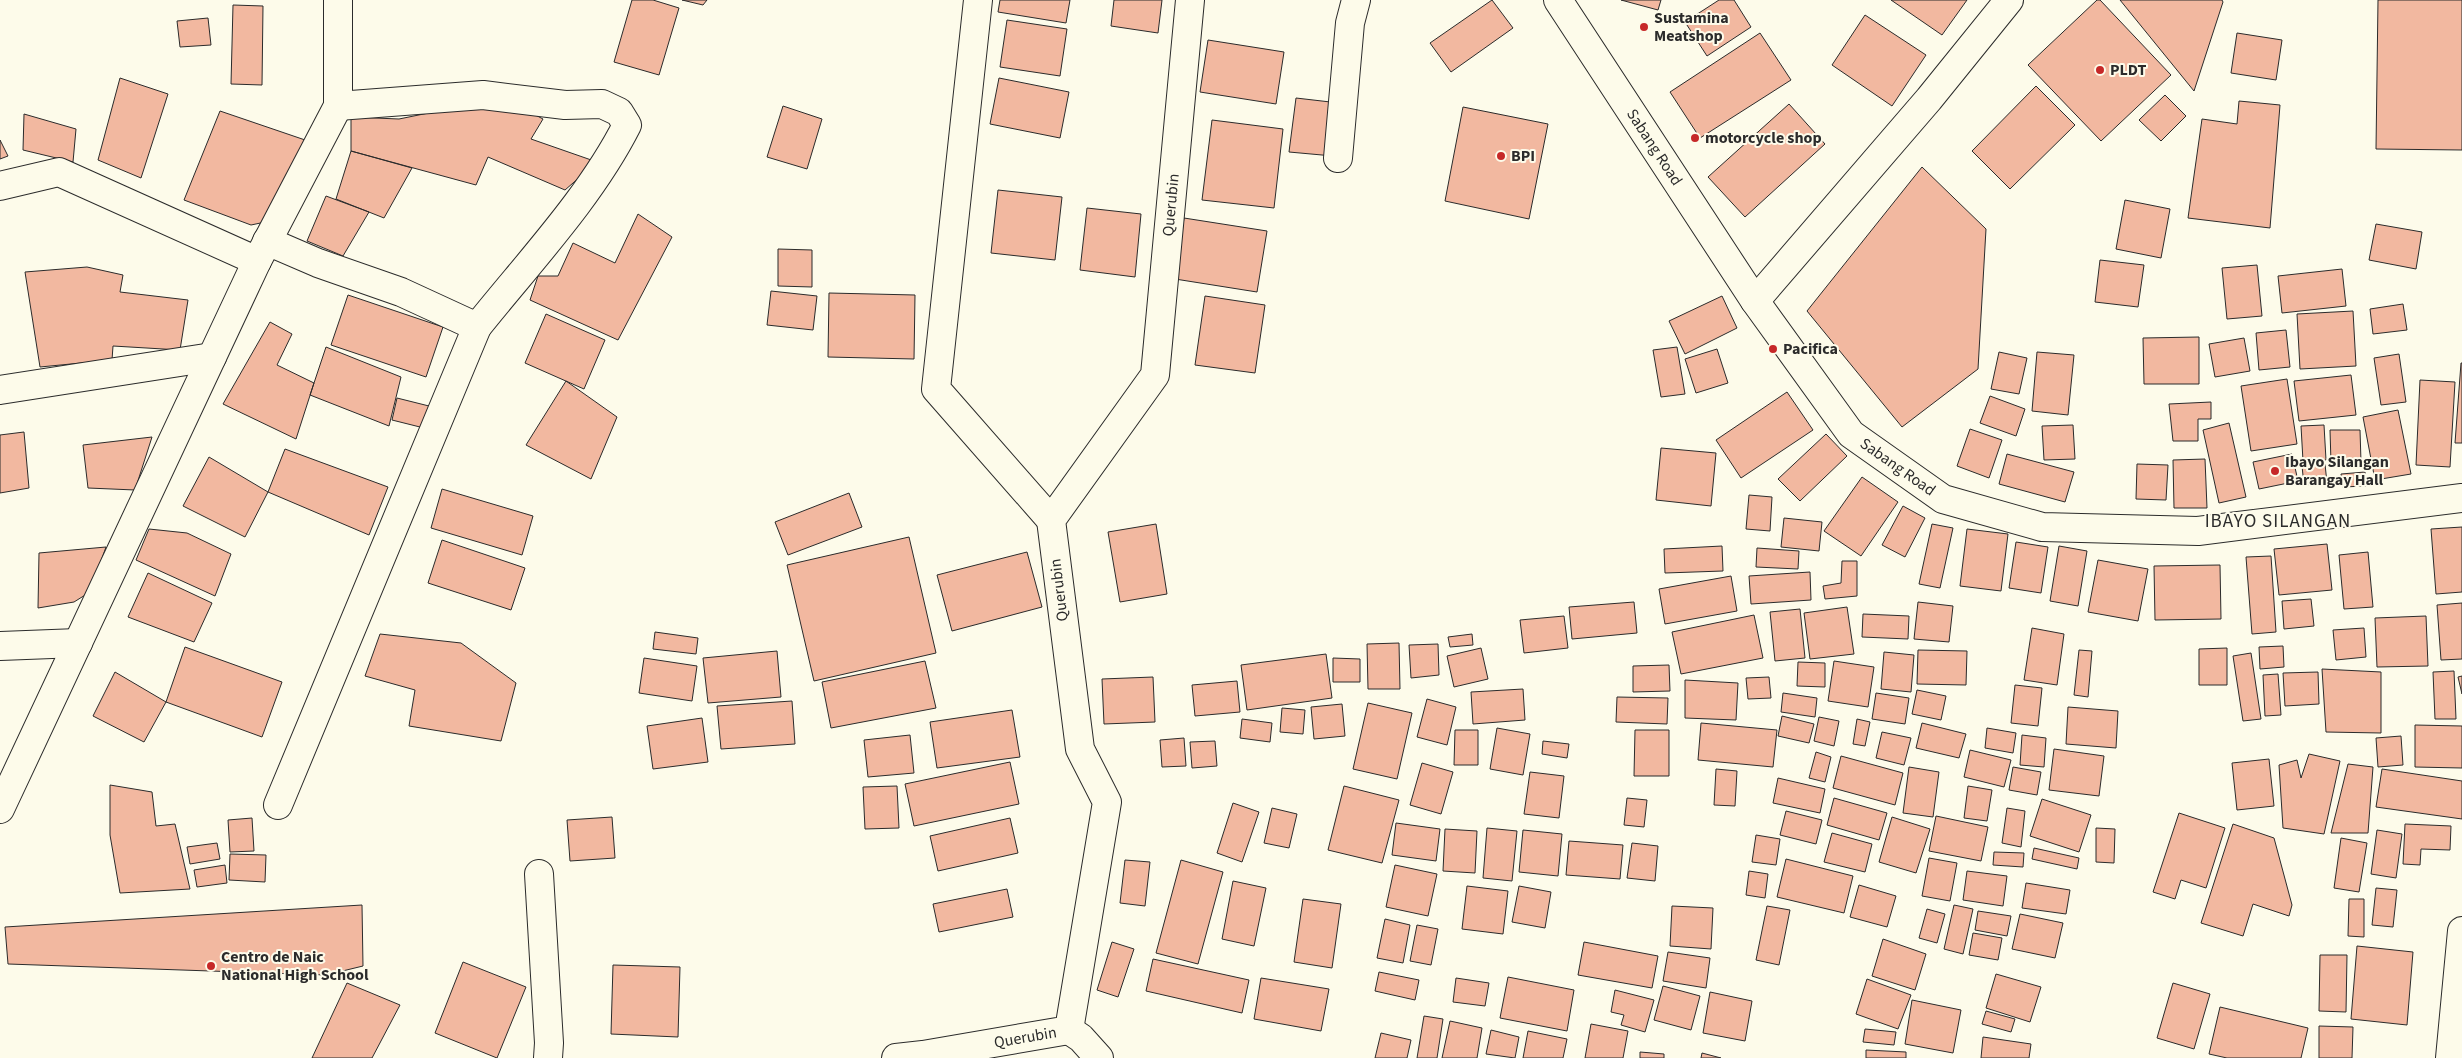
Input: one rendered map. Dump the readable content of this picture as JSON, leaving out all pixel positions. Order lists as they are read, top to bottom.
{
  "streets": {
    "street": ["Sabang Road", "Querubin"]
  },
  "districts": ["IBAYO SILANGAN"],
  "places": [
    "Sustamina Meatshop",
    "PLDT",
    "motorcycle shop",
    "BPI",
    "Pacifica",
    "Ibayo Silangan Barangay Hall",
    "Centro de Naic National High School"
  ]
}
